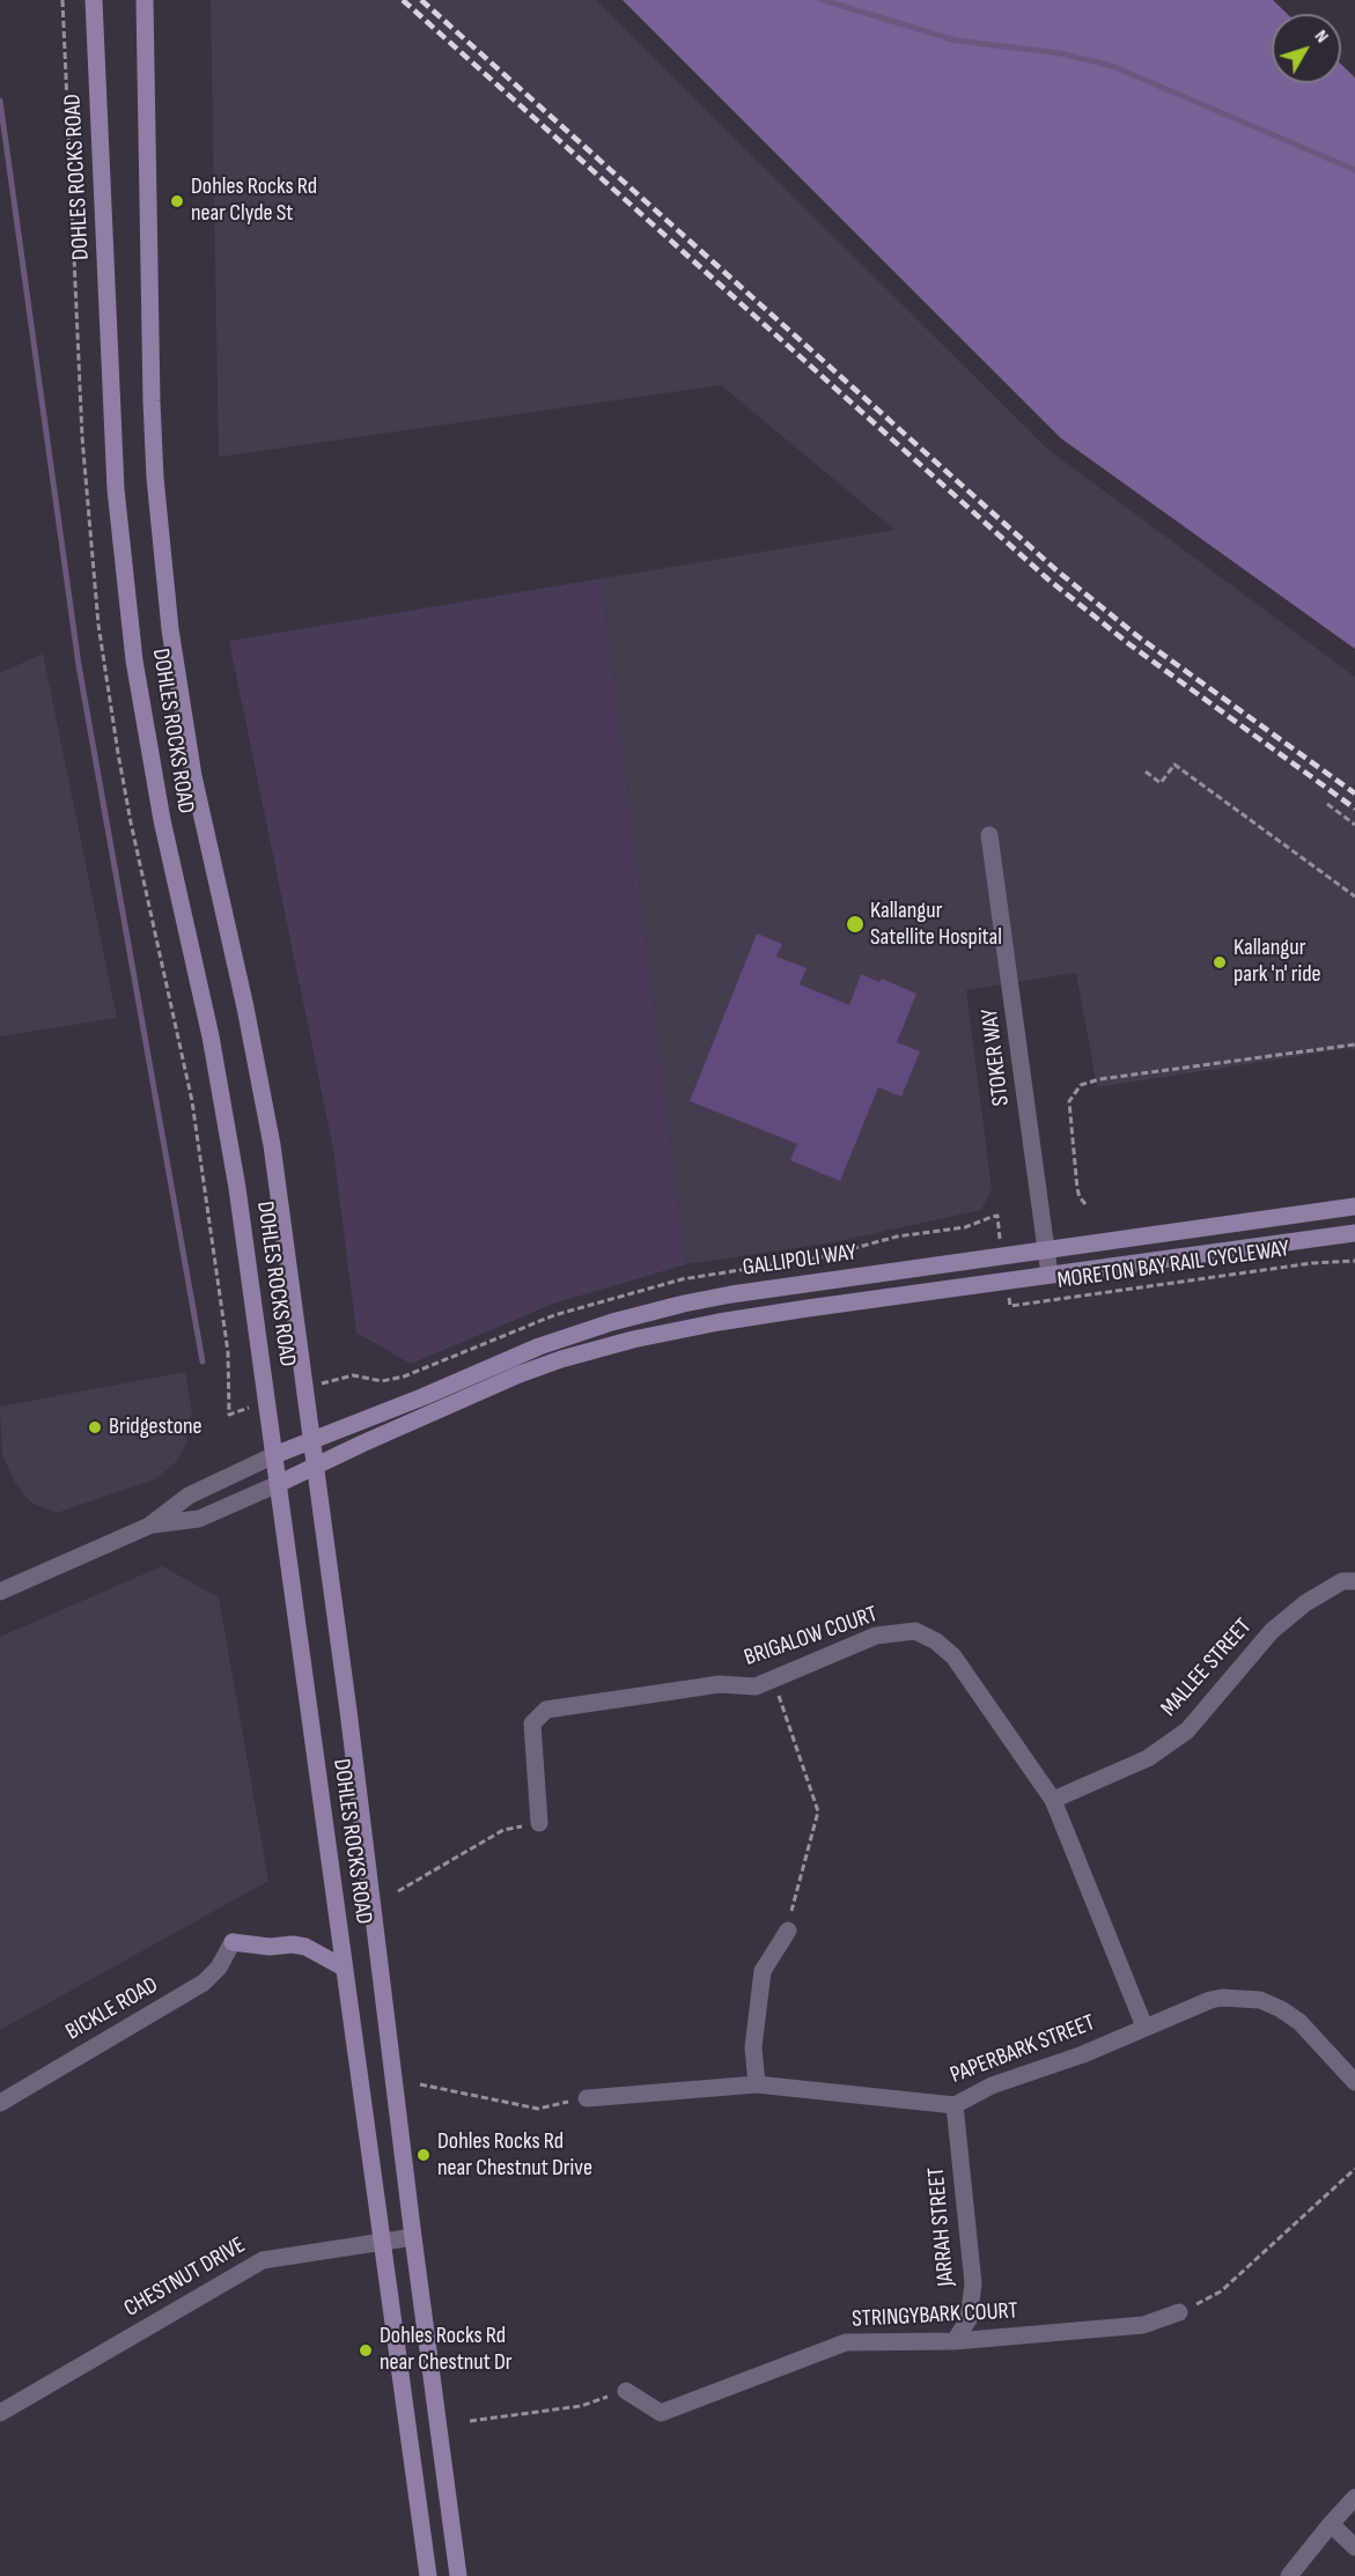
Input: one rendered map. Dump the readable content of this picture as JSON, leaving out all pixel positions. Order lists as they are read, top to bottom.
{
  "streets": {
    "main road": ["DOHLES ROCKS ROAD", "GALLIPOLI WAY"],
    "street": [
      "STOKER WAY",
      "BRIGALOW COURT",
      "MALLEE STREET",
      "BICKLE ROAD",
      "PAPERBARK STREET",
      "JARRAH STREET",
      "CHESTNUT DRIVE",
      "STRINGYBARK COURT"
    ],
    "path": ["MORETON BAY RAIL CYCLEWAY"]
  },
  "crossings": [
    ["DOHLES ROCKS ROAD", "GALLIPOLI WAY"],
    ["DOHLES ROCKS ROAD", "CHESTNUT DRIVE"],
    ["STOKER WAY", "GALLIPOLI WAY"],
    ["BRIGALOW COURT", "MALLEE STREET"],
    ["BRIGALOW COURT", "PAPERBARK STREET"],
    ["PAPERBARK STREET", "JARRAH STREET"],
    ["JARRAH STREET", "STRINGYBARK COURT"]
  ],
  "places": [
    "Dohles Rocks Rd near Clyde St",
    "Kallangur Satellite Hospital",
    "Kallangur park 'n' ride",
    "Bridgestone",
    "Dohles Rocks Rd near Chestnut Drive",
    "Dohles Rocks Rd near Chestnut Dr"
  ],
  "north": "top right"
}
